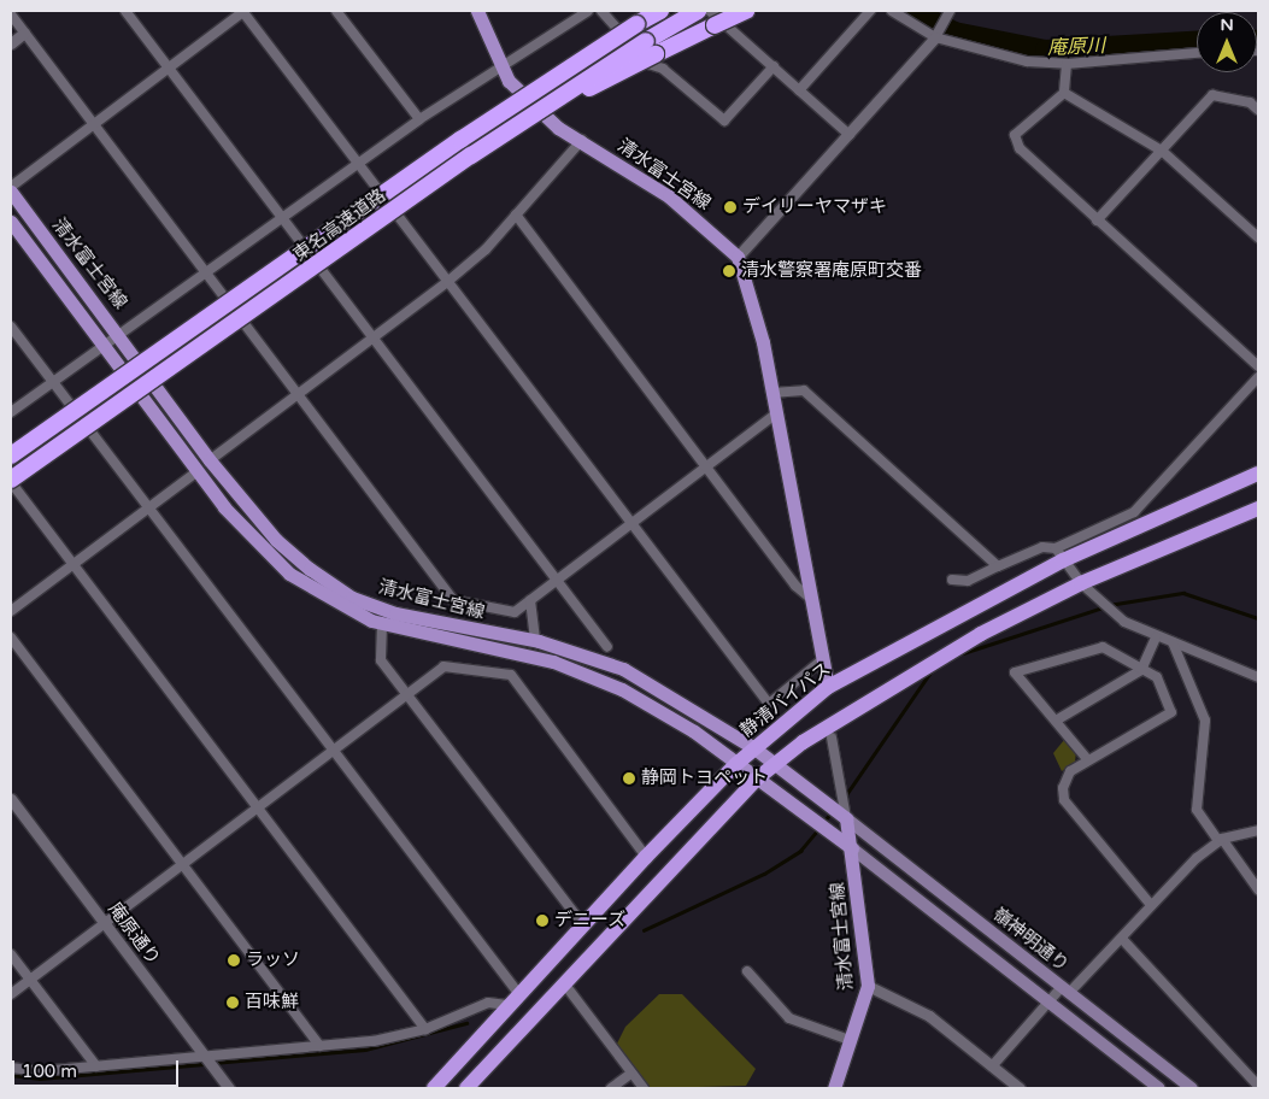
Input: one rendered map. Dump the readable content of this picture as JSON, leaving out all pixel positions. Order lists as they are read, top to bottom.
{
  "streets": {
    "highway": ["東名高速道路", "静清バイパス"],
    "main road": ["清水富士宮線", "嶺神明通り"],
    "street": ["庵原通り"]
  },
  "crossings": [
    ["清水富士宮線", "静清バイパス"],
    ["清水富士宮線", "嶺神明通り"]
  ],
  "water": ["庵原川"],
  "places": [
    "デイリーヤマザキ",
    "清水警察署庵原町交番",
    "静岡トヨペット",
    "デニーズ",
    "ラッソ",
    "百味鮮"
  ],
  "scale_bar": "100 m",
  "north": "top"
}
